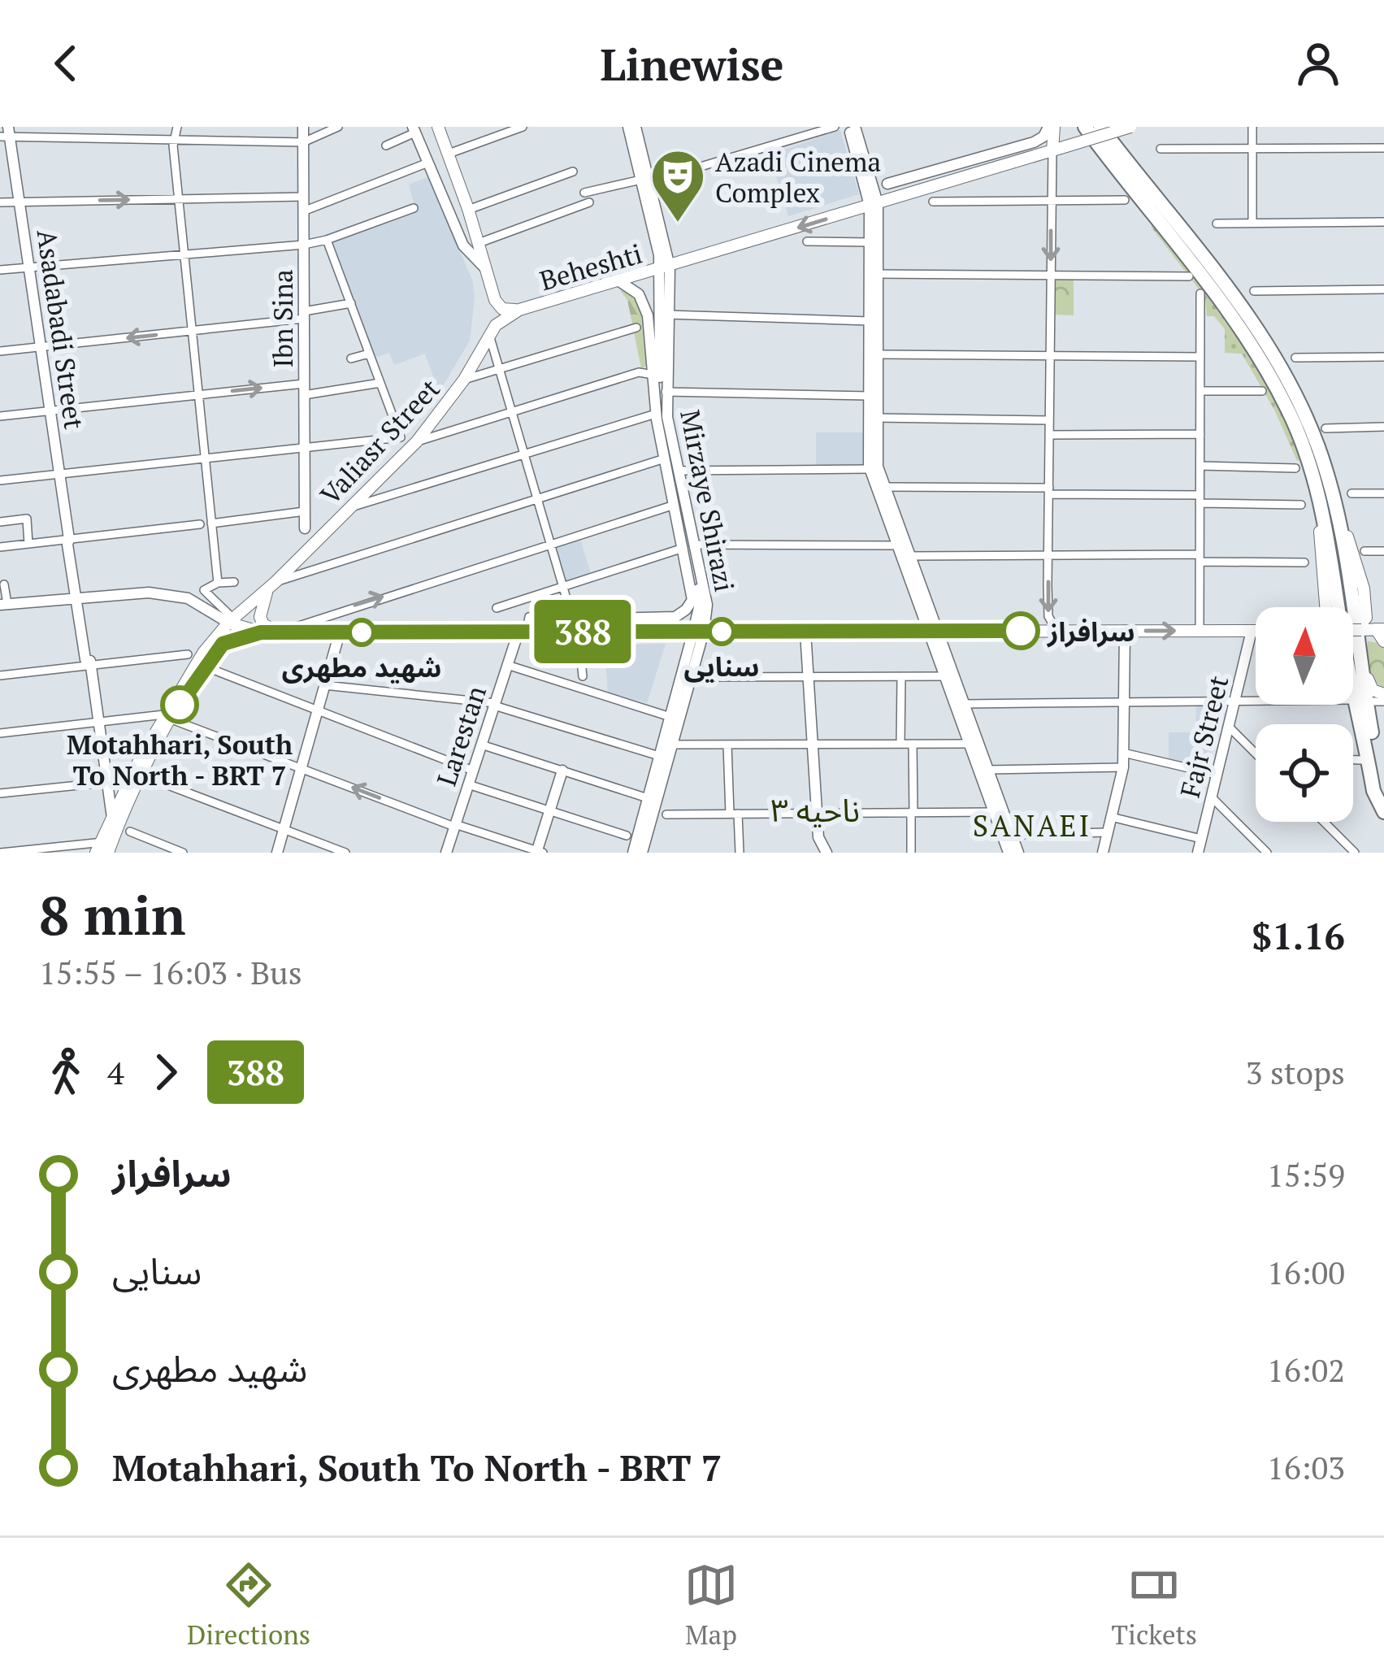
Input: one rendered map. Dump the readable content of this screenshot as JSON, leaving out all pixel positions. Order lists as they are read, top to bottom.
{
  "streets": {
    "main road": [
      "Beheshti",
      "Ibn Sina",
      "Asadabadi Street",
      "Valiasr Street",
      "Mirzaye Shirazi",
      "Larestan",
      "Fajr Street"
    ]
  },
  "crossings": [
    ["Beheshti", "Valiasr Street"],
    ["Beheshti", "Mirzaye Shirazi"],
    ["Asadabadi Street", "Valiasr Street"]
  ],
  "districts": ["ناحیه ۳", "SANAEI"],
  "places": {
    "theatre": ["Azadi Cinema Complex"],
    "other": [
      "سرافراز",
      "سنایی",
      "شهید مطهری",
      "Motahhari, South To North - BRT 7"
    ]
  },
  "lines": ["bus line 388"],
  "north": "top",
  "page": {
    "header": "Linewise",
    "on_map": "388",
    "heading": ["8 min", "15:55 – 16:03 · Bus", "$1.16"],
    "legs": ["4", "388", "3 stops"],
    "list": [
      {
        "name": "سرافراز",
        "value": "15:59"
      },
      {
        "name": "سنایی",
        "value": "16:00"
      },
      {
        "name": "شهید مطهری",
        "value": "16:02"
      },
      {
        "name": "Motahhari, South To North - BRT 7",
        "value": "16:03"
      }
    ],
    "tabs": ["Directions", "Map", "Tickets"]
  }
}
